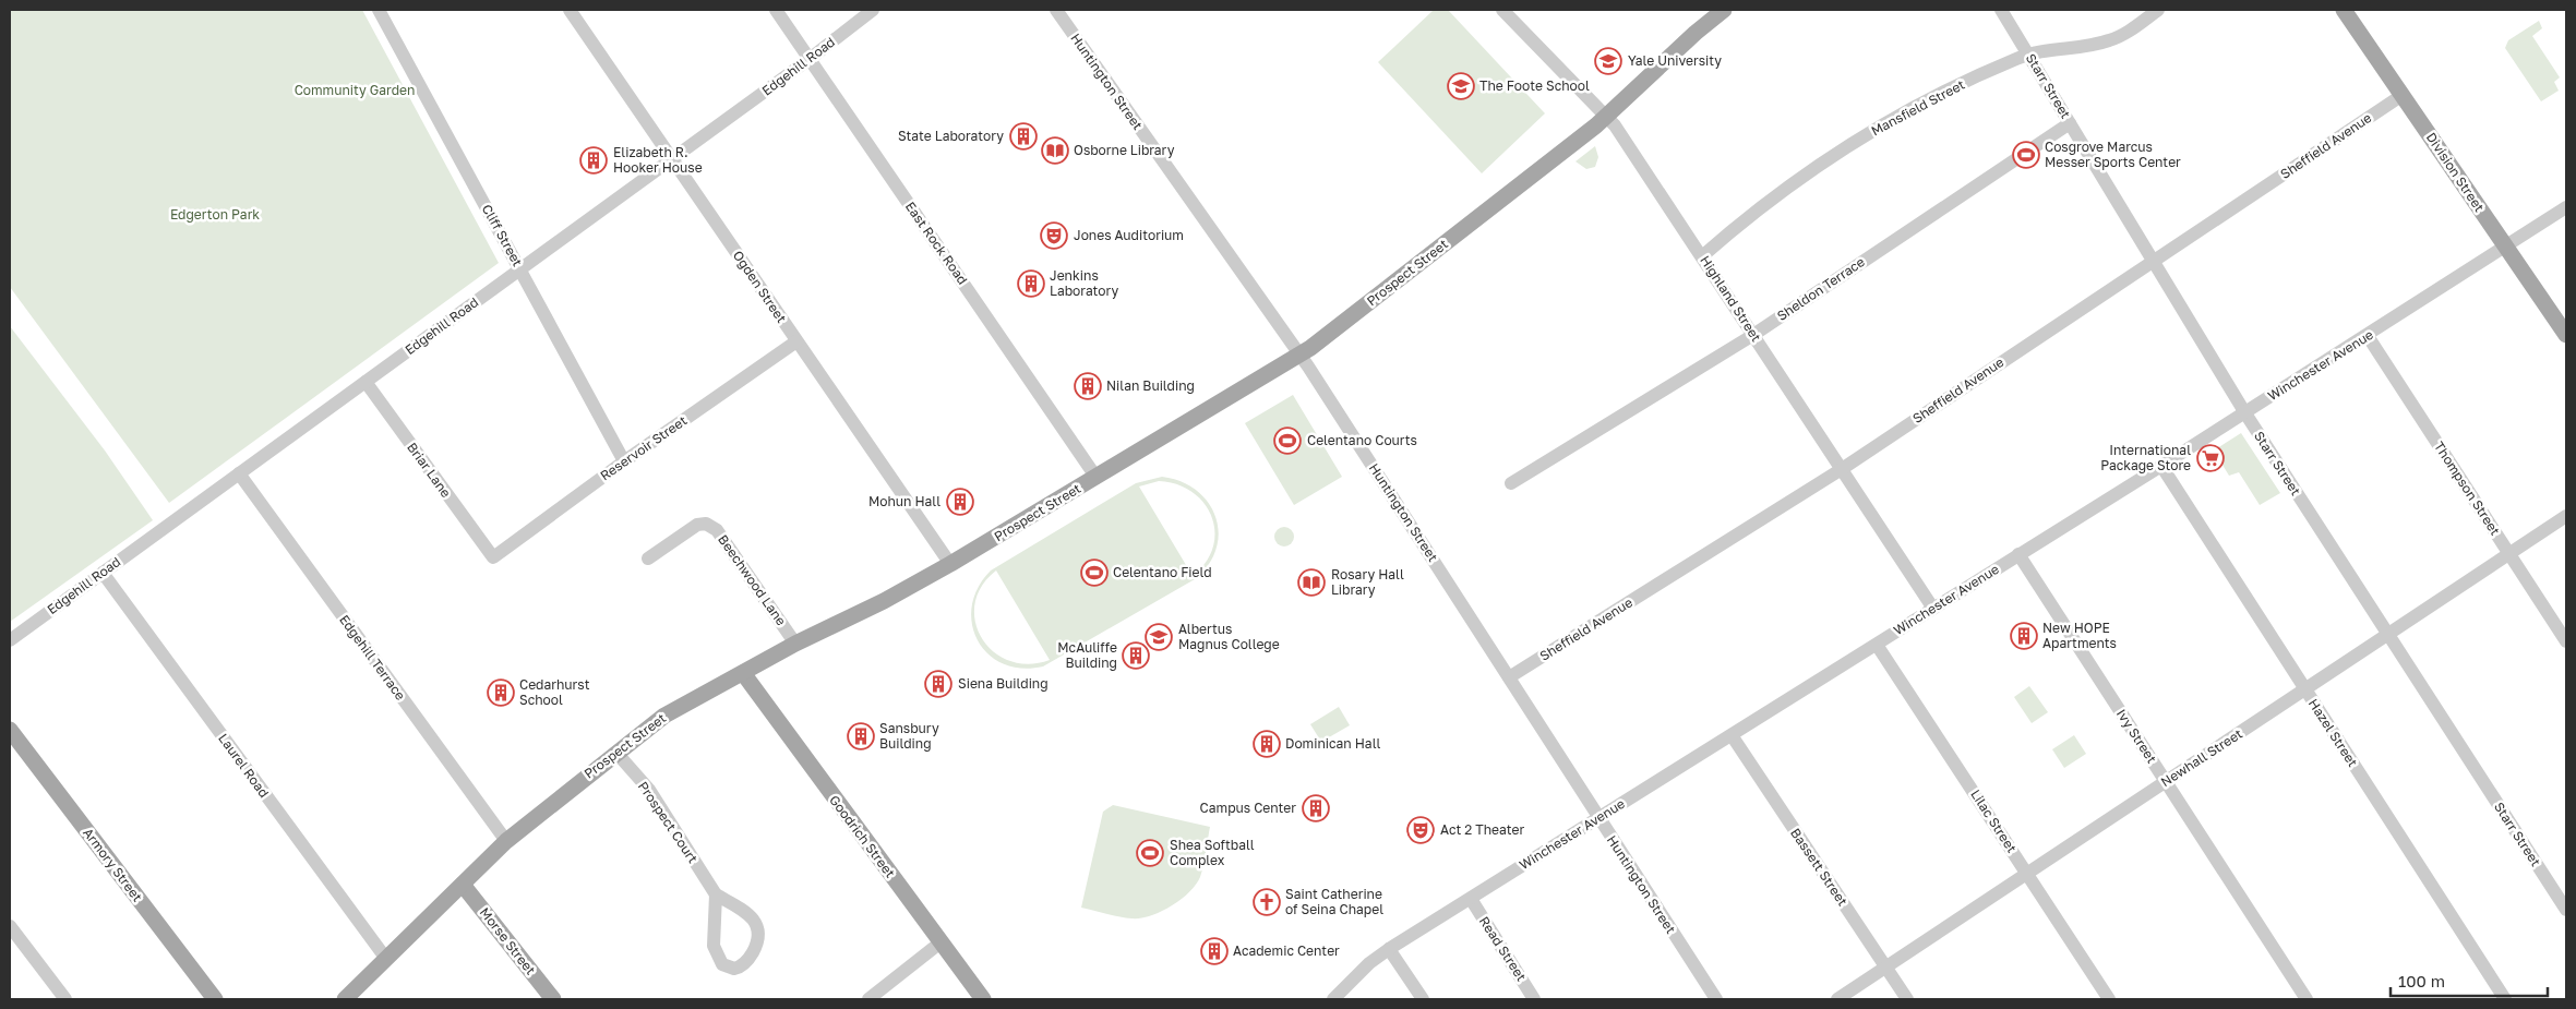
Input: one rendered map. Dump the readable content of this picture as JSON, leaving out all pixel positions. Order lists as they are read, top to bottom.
{
  "streets": {
    "main road": [
      "Division Street",
      "Prospect Street",
      "Goodrich Street",
      "Armory Street",
      "Morse Street"
    ],
    "street": [
      "Edgehill Road",
      "Huntington Street",
      "Starr Street",
      "Mansfield Street",
      "Sheffield Avenue",
      "Cliff Street",
      "East Rock Road",
      "Ogden Street",
      "Sheldon Terrace",
      "Highland Street",
      "Winchester Avenue",
      "Reservoir Street",
      "Briar Lane",
      "Thompson Street",
      "Beechwood Lane",
      "Edgehill Terrace",
      "Hazel Street",
      "Ivy Street",
      "Newhall Street",
      "Laurel Road",
      "Lilac Street",
      "Prospect Court",
      "Bassett Street",
      "Read Street"
    ]
  },
  "crossings": [
    ["Edgehill Road", "Cliff Street"],
    ["Edgehill Road", "East Rock Road"],
    ["Edgehill Road", "Ogden Street"],
    ["Edgehill Road", "Briar Lane"],
    ["Edgehill Road", "Edgehill Terrace"],
    ["Edgehill Road", "Laurel Road"],
    ["Huntington Street", "Sheffield Avenue"],
    ["Huntington Street", "Prospect Street"],
    ["Huntington Street", "Winchester Avenue"],
    ["Starr Street", "Mansfield Street"],
    ["Starr Street", "Sheffield Avenue"],
    ["Starr Street", "Sheldon Terrace"],
    ["Starr Street", "Winchester Avenue"],
    ["Starr Street", "Newhall Street"],
    ["Mansfield Street", "Highland Street"],
    ["Sheffield Avenue", "Division Street"],
    ["Sheffield Avenue", "Highland Street"],
    ["Division Street", "Winchester Avenue"],
    ["Cliff Street", "Reservoir Street"],
    ["East Rock Road", "Prospect Street"],
    ["Prospect Street", "Ogden Street"],
    ["Prospect Street", "Highland Street"],
    ["Prospect Street", "Beechwood Lane"],
    ["Prospect Street", "Edgehill Terrace"],
    ["Prospect Street", "Laurel Road"],
    ["Prospect Street", "Prospect Court"],
    ["Prospect Street", "Goodrich Street"],
    ["Prospect Street", "Morse Street"],
    ["Ogden Street", "Reservoir Street"],
    ["Sheldon Terrace", "Highland Street"],
    ["Highland Street", "Winchester Avenue"],
    ["Winchester Avenue", "Thompson Street"],
    ["Winchester Avenue", "Hazel Street"],
    ["Winchester Avenue", "Ivy Street"],
    ["Winchester Avenue", "Lilac Street"],
    ["Winchester Avenue", "Bassett Street"],
    ["Winchester Avenue", "Read Street"],
    ["Reservoir Street", "Briar Lane"],
    ["Thompson Street", "Newhall Street"],
    ["Hazel Street", "Newhall Street"],
    ["Ivy Street", "Newhall Street"],
    ["Newhall Street", "Lilac Street"],
    ["Newhall Street", "Bassett Street"]
  ],
  "parks": ["Community Garden", "Edgerton Park"],
  "places": {
    "school or university": ["Yale University", "The Foote School", "Albertus Magnus College"],
    "building": [
      "State Laboratory",
      "Elizabeth R. Hooker House",
      "Jenkins Laboratory",
      "Nilan Building",
      "Mohun Hall",
      "New HOPE Apartments",
      "McAuliffe Building",
      "Siena Building",
      "Cedarhurst School",
      "Sansbury Building",
      "Dominican Hall",
      "Campus Center",
      "Academic Center"
    ],
    "library": ["Osborne Library", "Rosary Hall Library"],
    "sports": [
      "Cosgrove Marcus Messer Sports Center",
      "Celentano Courts",
      "Celentano Field",
      "Shea Softball Complex"
    ],
    "theatre": ["Jones Auditorium", "Act 2 Theater"],
    "supermarket": ["International Package Store"],
    "church": ["Saint Catherine of Seina Chapel"]
  },
  "scale_bar": "100 m"
}
